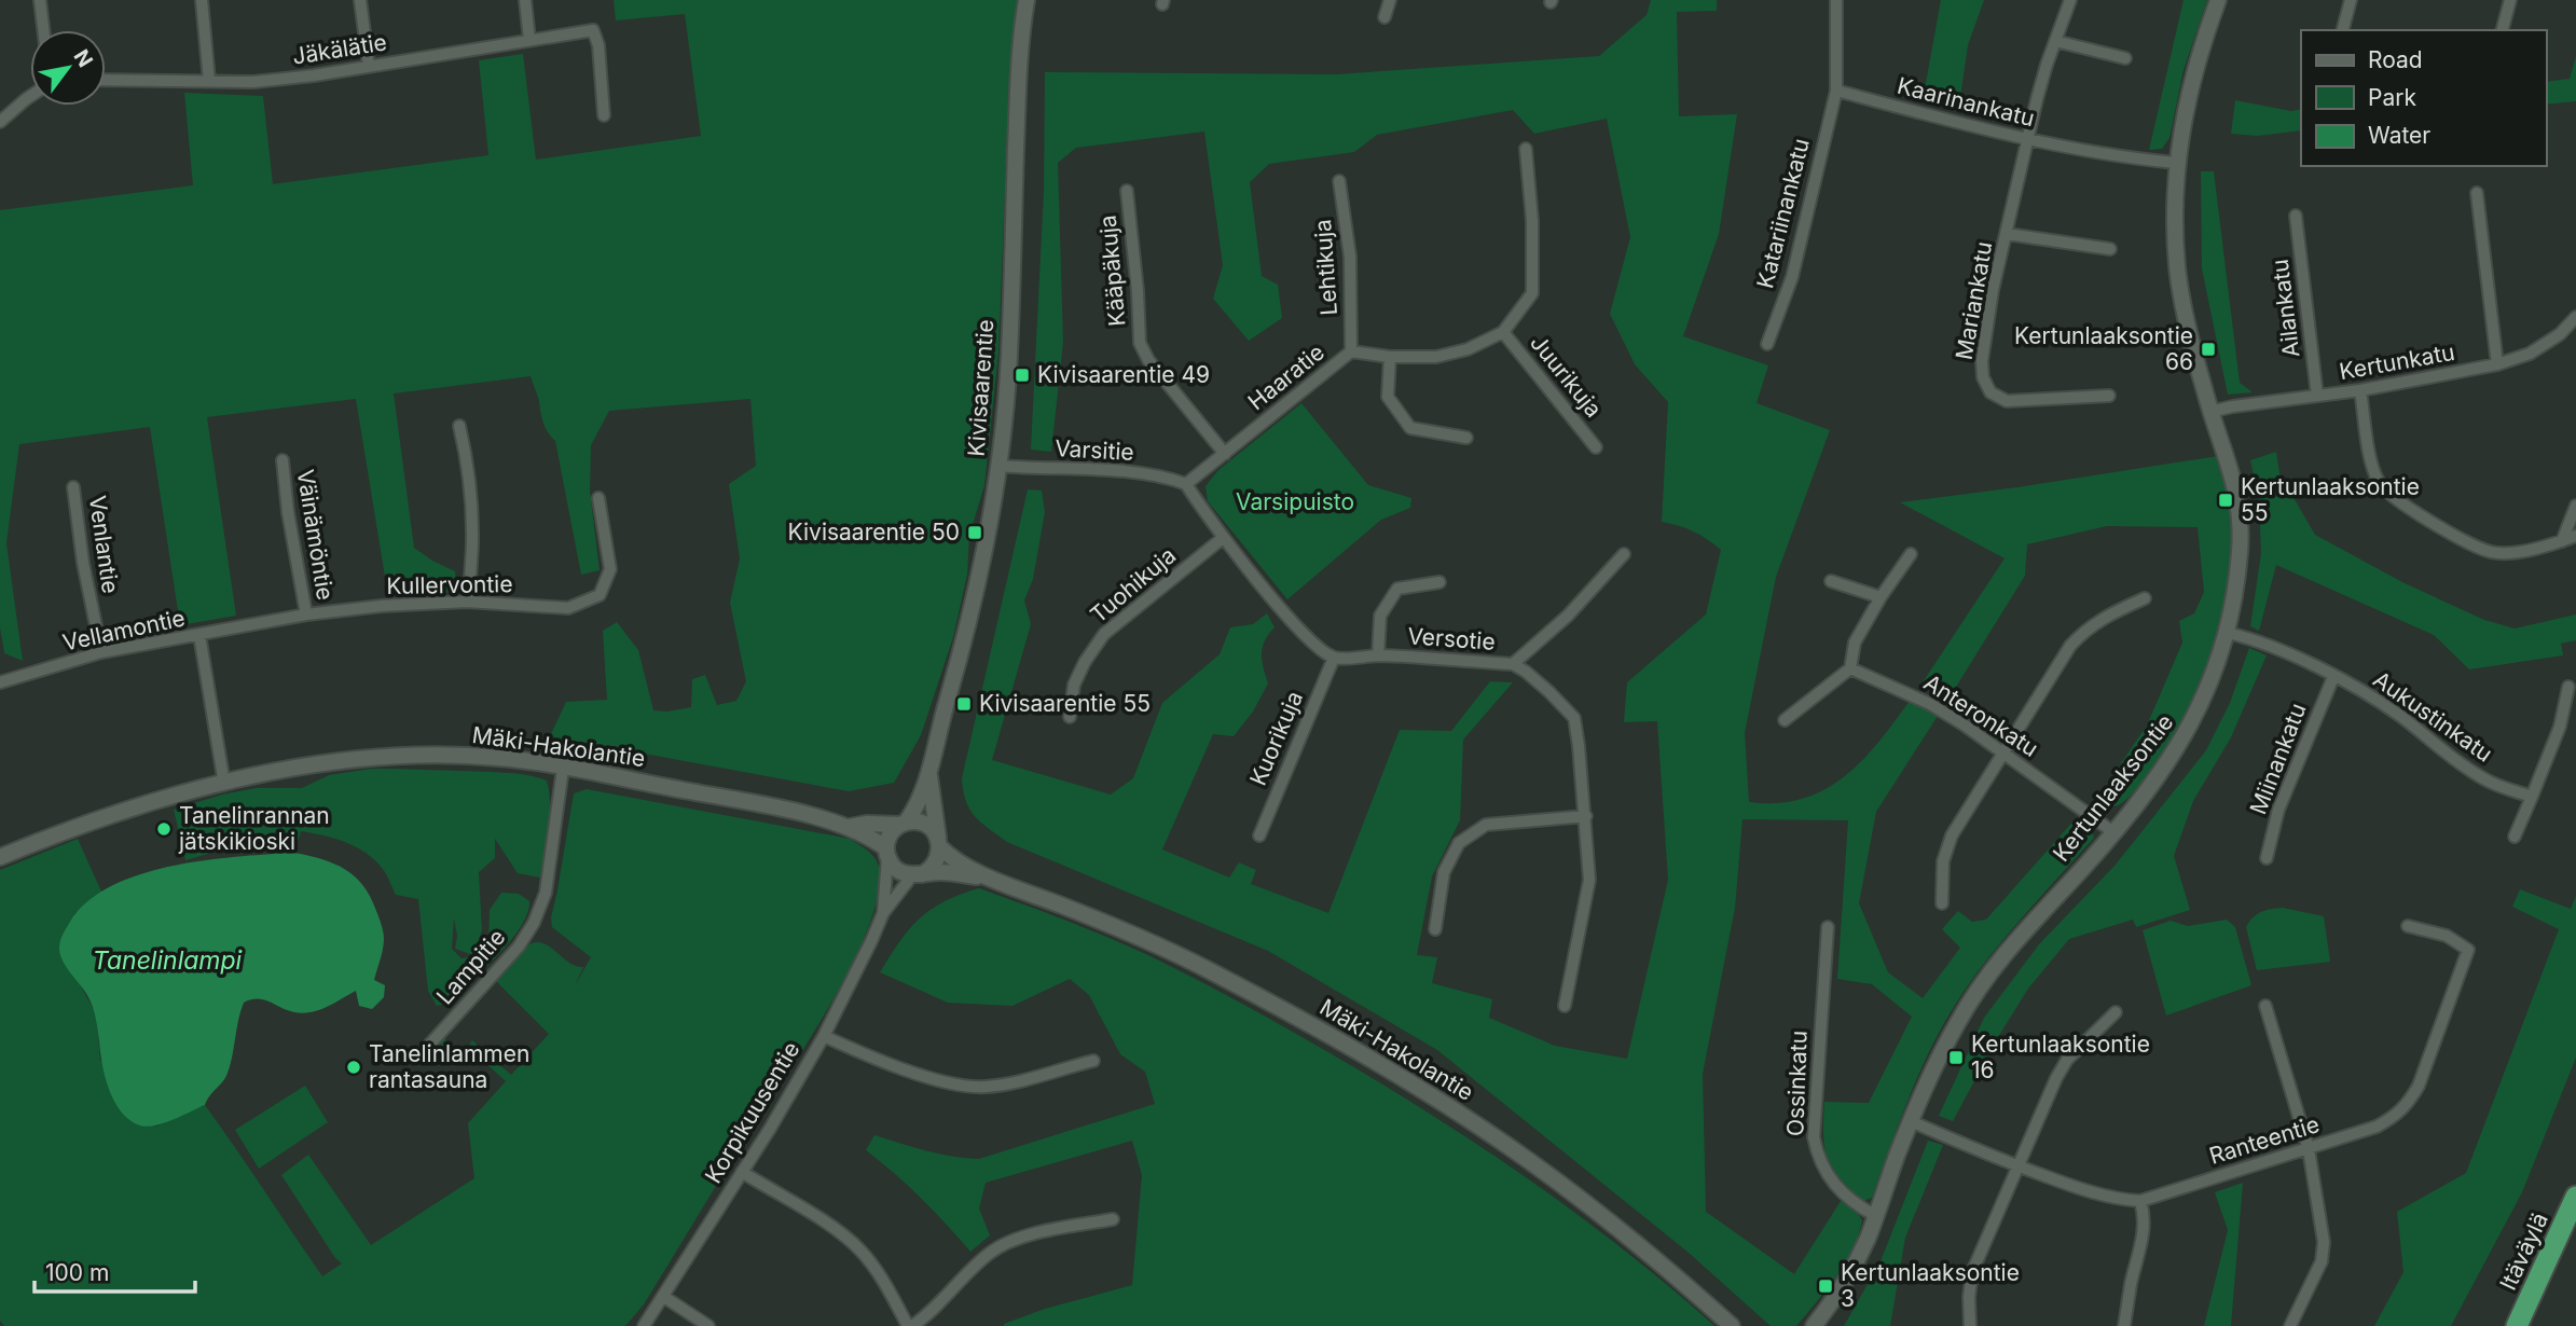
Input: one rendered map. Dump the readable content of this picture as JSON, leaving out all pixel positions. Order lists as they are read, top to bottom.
{
  "streets": {
    "highway": ["Itäväylä"],
    "street": [
      "Jäkälätie",
      "Kaarinankatu",
      "Katariinankatu",
      "Lehtikuja",
      "Kääpäkuja",
      "Mariankatu",
      "Ailankatu",
      "Kertunkatu",
      "Juurikuja",
      "Haaratie",
      "Kivisaarentie",
      "Varsitie",
      "Väinämöntie",
      "Venlantie",
      "Kullervontie",
      "Tuohikuja",
      "Vellamontie",
      "Versotie",
      "Anteronkatu",
      "Aukustinkatu",
      "Kuorikuja",
      "Mäki-Hakolantie",
      "Miinankatu",
      "Kertunlaaksontie",
      "Lampitie",
      "Ossinkatu",
      "Korpikuusentie",
      "Ranteentie"
    ]
  },
  "crossings": [
    ["Kaarinankatu", "Katariinankatu"],
    ["Kaarinankatu", "Mariankatu"],
    ["Kaarinankatu", "Kertunlaaksontie"],
    ["Lehtikuja", "Haaratie"],
    ["Kääpäkuja", "Haaratie"],
    ["Ailankatu", "Kertunkatu"],
    ["Kertunkatu", "Kertunlaaksontie"],
    ["Juurikuja", "Haaratie"],
    ["Haaratie", "Varsitie"],
    ["Kivisaarentie", "Varsitie"],
    ["Kivisaarentie", "Mäki-Hakolantie"],
    ["Kivisaarentie", "Korpikuusentie"],
    ["Väinämöntie", "Kullervontie"],
    ["Venlantie", "Vellamontie"],
    ["Kullervontie", "Vellamontie"],
    ["Vellamontie", "Mäki-Hakolantie"],
    ["Versotie", "Kuorikuja"],
    ["Anteronkatu", "Kertunlaaksontie"],
    ["Aukustinkatu", "Miinankatu"],
    ["Aukustinkatu", "Kertunlaaksontie"],
    ["Mäki-Hakolantie", "Lampitie"],
    ["Mäki-Hakolantie", "Korpikuusentie"],
    ["Kertunlaaksontie", "Ossinkatu"],
    ["Kertunlaaksontie", "Ranteentie"]
  ],
  "water": ["Tanelinlampi"],
  "parks": ["Varsipuisto"],
  "places": {
    "transit": [
      "Kertunlaaksontie 66",
      "Kivisaarentie 49",
      "Kertunlaaksontie 55",
      "Kivisaarentie 50",
      "Kivisaarentie 55",
      "Kertunlaaksontie 16",
      "Kertunlaaksontie 3"
    ],
    "other": ["Tanelinrannan jätskikioski", "Tanelinlammen rantasauna"]
  },
  "legend": ["Road", "Park", "Water"],
  "scale_bar": "100 m",
  "north": "top right"
}
